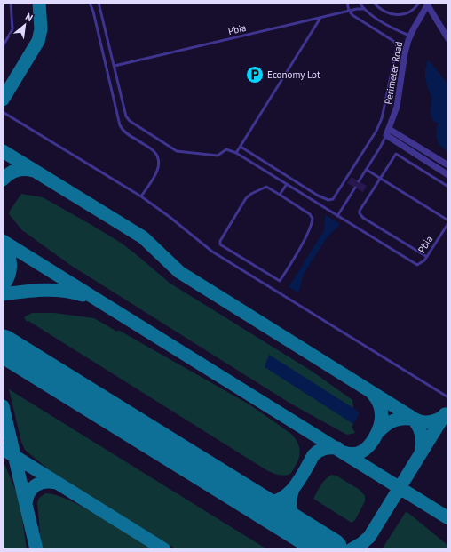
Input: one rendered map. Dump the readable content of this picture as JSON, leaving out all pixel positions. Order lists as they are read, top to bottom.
{
  "streets": {
    "street": ["Perimeter Road"],
    "lane": ["Pbia"]
  },
  "places": {
    "parking": ["Economy Lot"]
  },
  "north": "top right"
}
